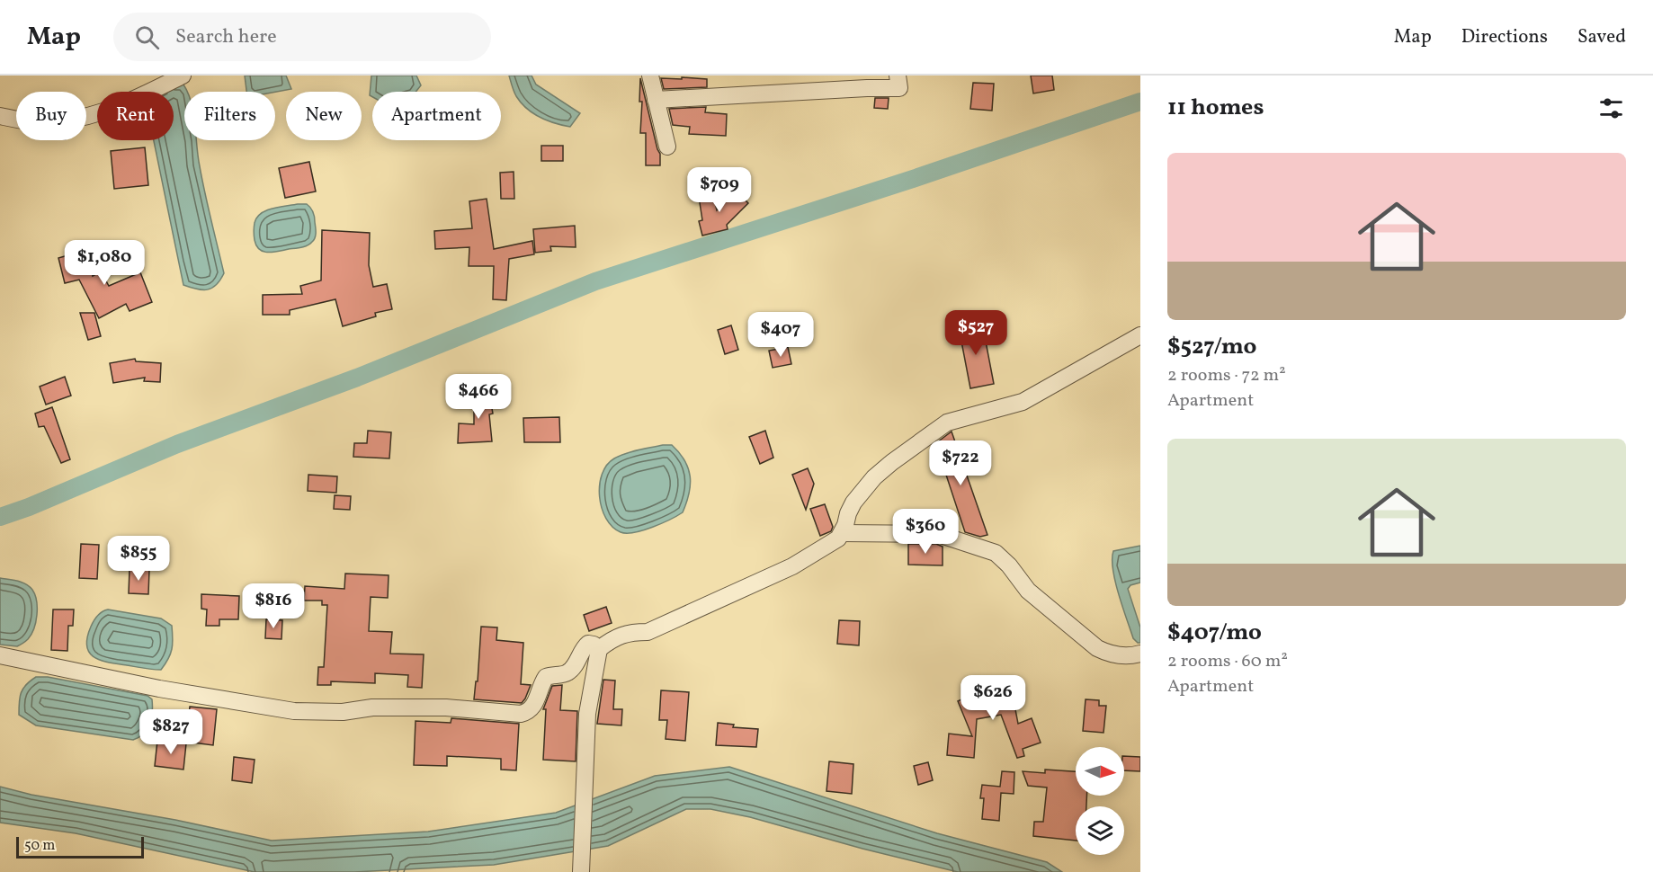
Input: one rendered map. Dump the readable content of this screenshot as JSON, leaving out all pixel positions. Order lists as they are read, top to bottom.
{
  "scale_bar": "50 m",
  "north": "right",
  "page": {
    "header": "Map",
    "search": "Search here",
    "nav": ["Map", "Directions", "Saved"],
    "heading": "11 homes",
    "chip": [
      "Buy",
      "Rent",
      "Filters",
      "New",
      "Apartment"
    ],
    "list": [
      {
        "name": "$527/mo",
        "note": "2 rooms · 72 m² · Apartment"
      },
      {
        "name": "$407/mo",
        "note": "2 rooms · 60 m² · Apartment"
      }
    ],
    "price": [
      "$709",
      "$1,080",
      "$527",
      "$407",
      "$466",
      "$722",
      "$360",
      "$855",
      "$816",
      "$626",
      "$827"
    ],
    "scale": "50 m"
  }
}
